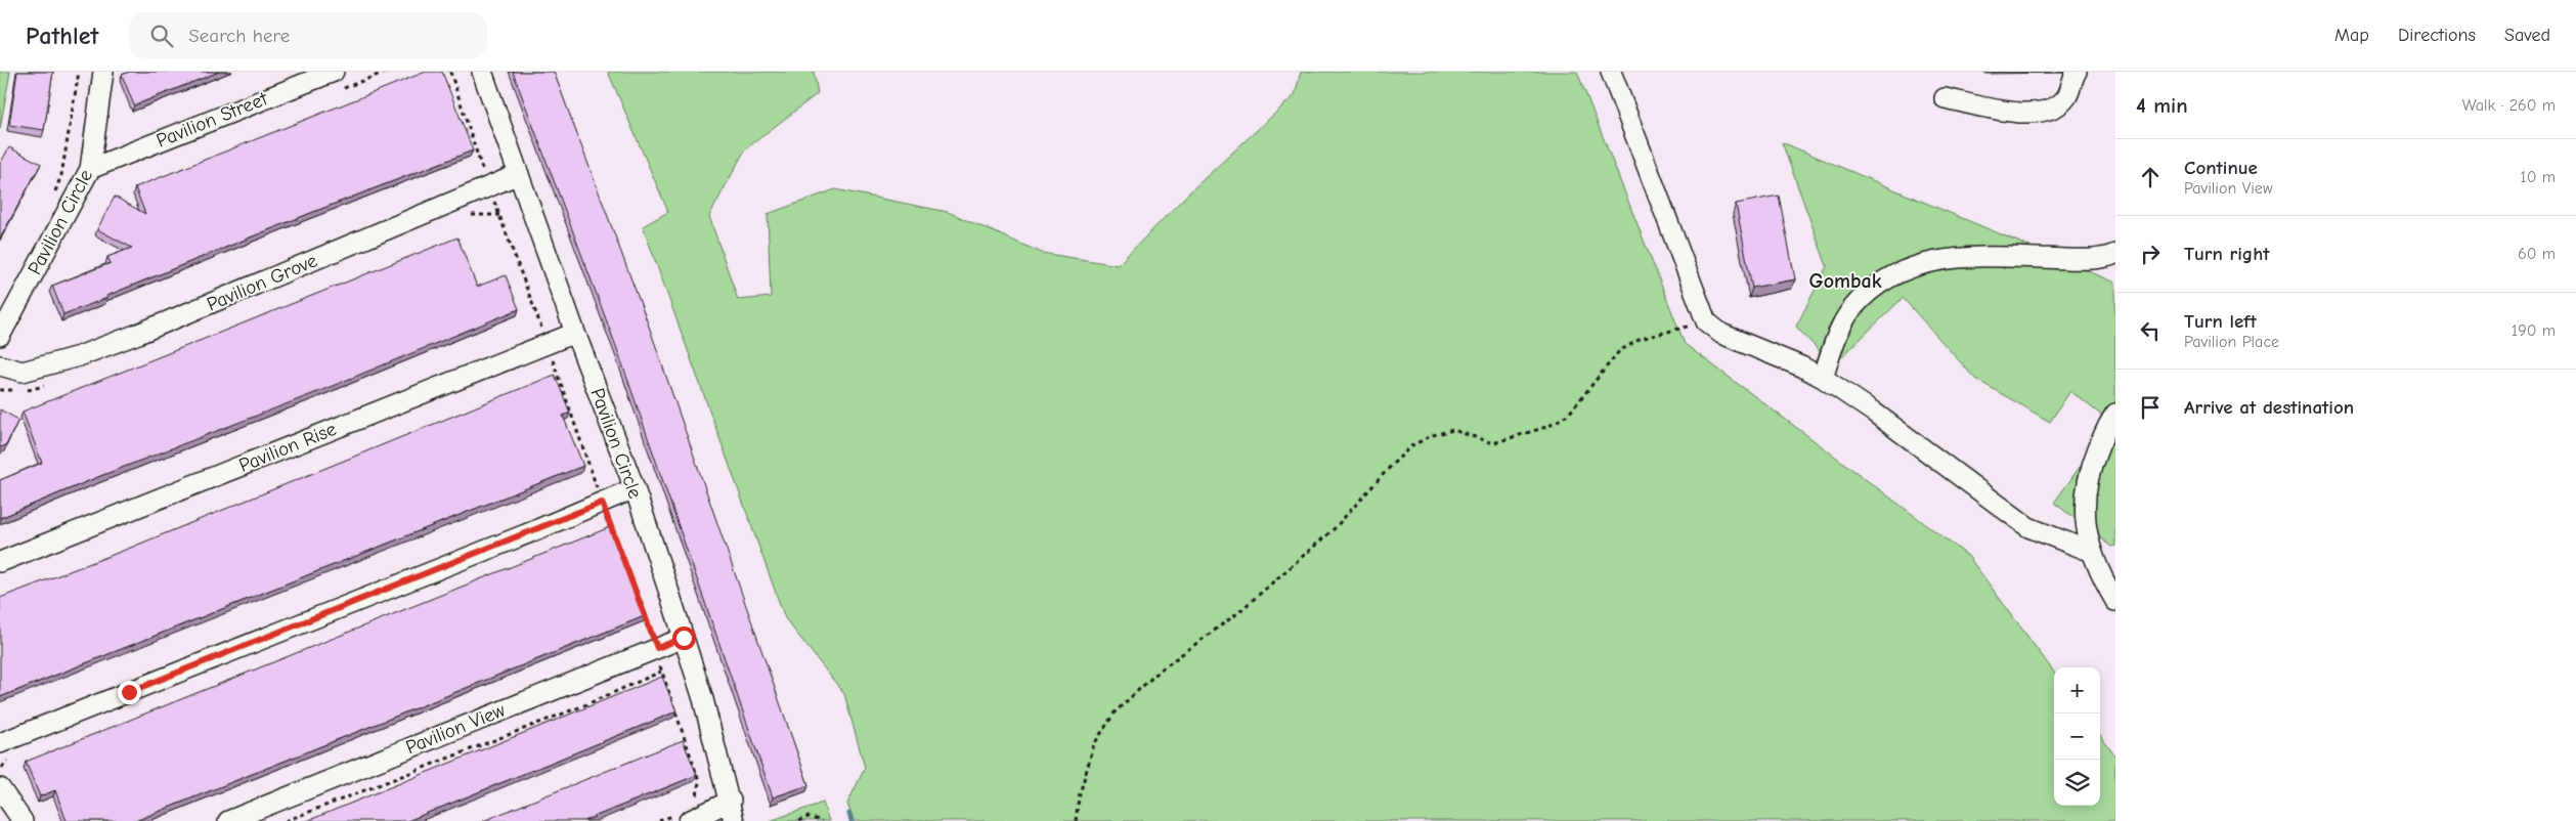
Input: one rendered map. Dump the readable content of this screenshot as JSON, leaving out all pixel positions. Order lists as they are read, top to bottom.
{
  "streets": {
    "street": [
      "Pavilion Street",
      "Pavilion Circle",
      "Pavilion Grove",
      "Pavilion Rise",
      "Pavilion View"
    ]
  },
  "crossings": [
    ["Pavilion Street", "Pavilion Circle"],
    ["Pavilion Circle", "Pavilion Grove"],
    ["Pavilion Circle", "Pavilion Rise"],
    ["Pavilion Circle", "Pavilion View"]
  ],
  "districts": ["Gombak"],
  "page": {
    "header": "Pathlet",
    "search": "Search here",
    "nav": ["Map", "Directions", "Saved"],
    "heading": ["4 min", "Walk · 260 m"],
    "list": [
      ["Continue", "Pavilion View", "10 m"],
      ["Turn right", "60 m"],
      ["Turn left", "Pavilion Place", "190 m"],
      "Arrive at destination"
    ],
    "map_buttons": ["+", "−"]
  }
}
